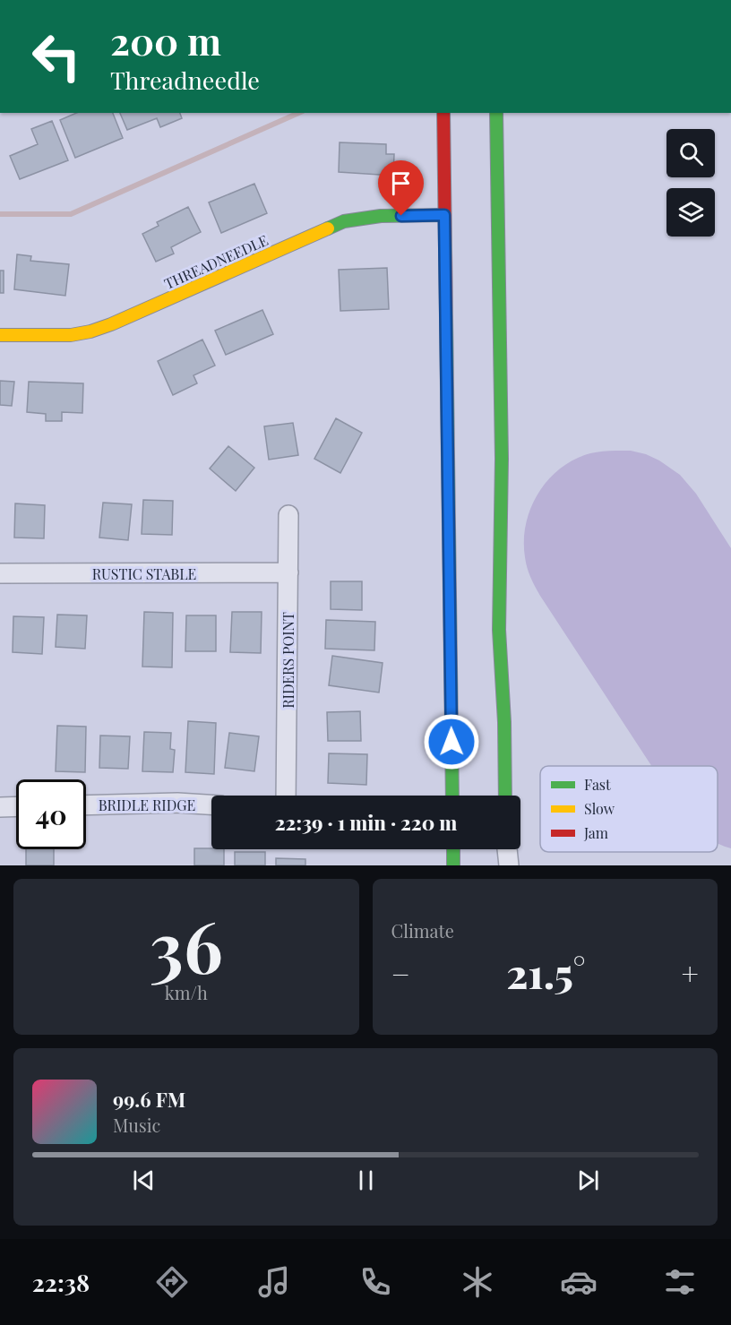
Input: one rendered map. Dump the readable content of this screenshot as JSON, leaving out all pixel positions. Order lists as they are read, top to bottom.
{
  "streets": {
    "street": [
      "THREADNEEDLE",
      "RUSTIC STABLE",
      "RIDERS POINT",
      "BRIDLE RIDGE"
    ]
  },
  "crossings": [
    ["RUSTIC STABLE", "RIDERS POINT"]
  ],
  "legend": ["Fast", "Slow", "Jam"],
  "page": {
    "turn": ["200 m", "Threadneedle"],
    "limit": "40",
    "trip": "22:39 · 1 min · 220 m",
    "tile": [
      ["36", "km/h"],
      "Climate"
    ],
    "heat": ["−", "21.5°", "+"],
    "song": ["99.6 FM", "Music"],
    "tabs": "22:38"
  }
}
